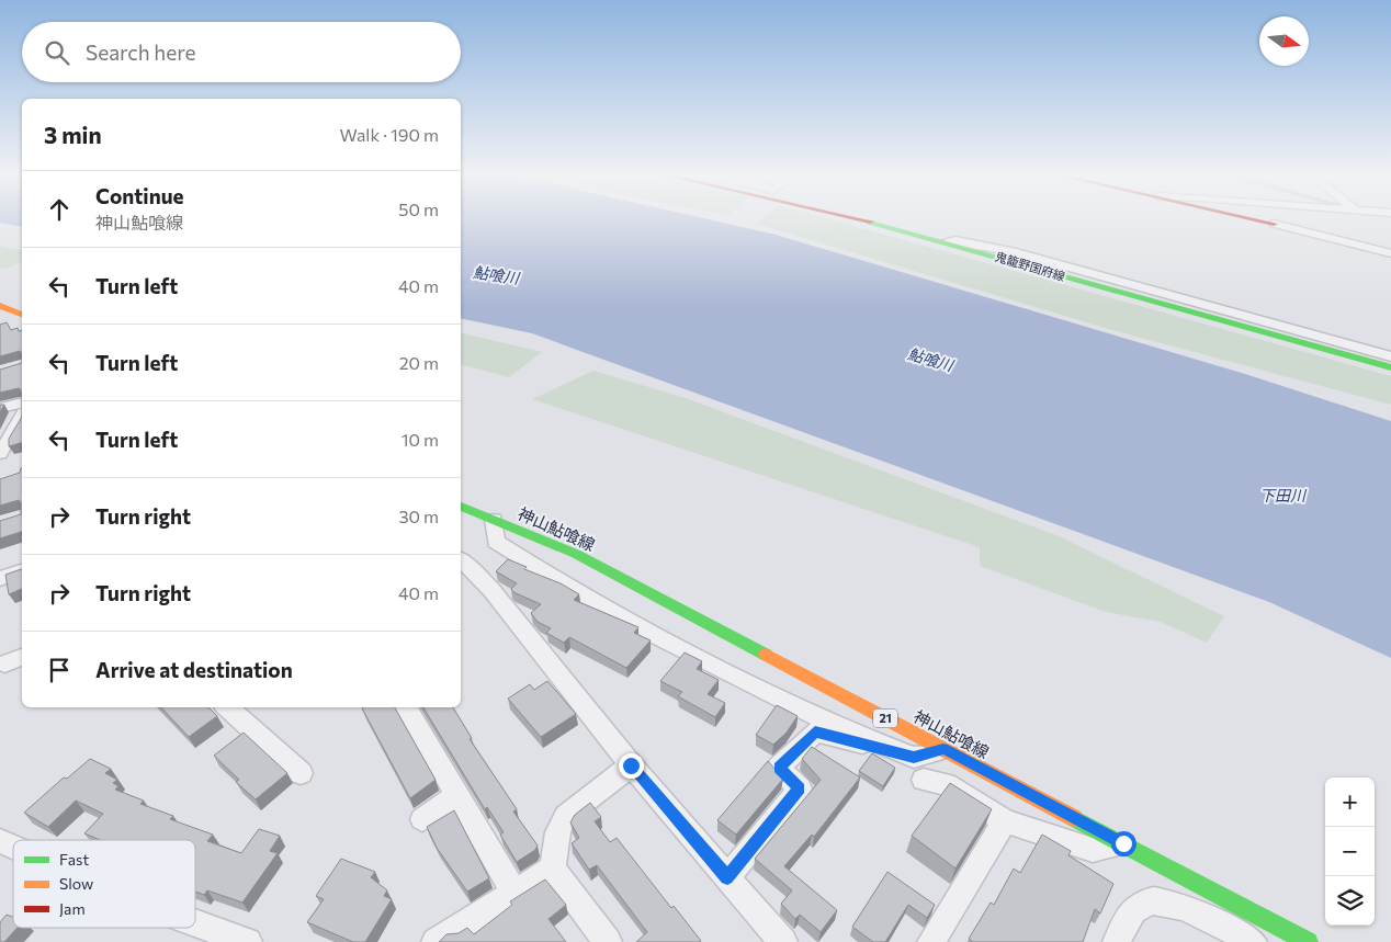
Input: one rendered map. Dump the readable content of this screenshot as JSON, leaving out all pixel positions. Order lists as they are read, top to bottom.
{
  "streets": {
    "main road": ["鬼籠野国府線", "神山鮎喰線", "21"]
  },
  "water": ["鮎喰川", "下田川"],
  "legend": ["Fast", "Slow", "Jam"],
  "north": "right",
  "page": {
    "search": "Search here",
    "heading": ["3 min", "Walk · 190 m"],
    "list": [
      ["Continue", "神山鮎喰線", "50 m"],
      ["Turn left", "40 m"],
      ["Turn left", "20 m"],
      ["Turn left", "10 m"],
      ["Turn right", "30 m"],
      ["Turn right", "40 m"],
      "Arrive at destination"
    ],
    "map_buttons": ["+", "−"]
  }
}
